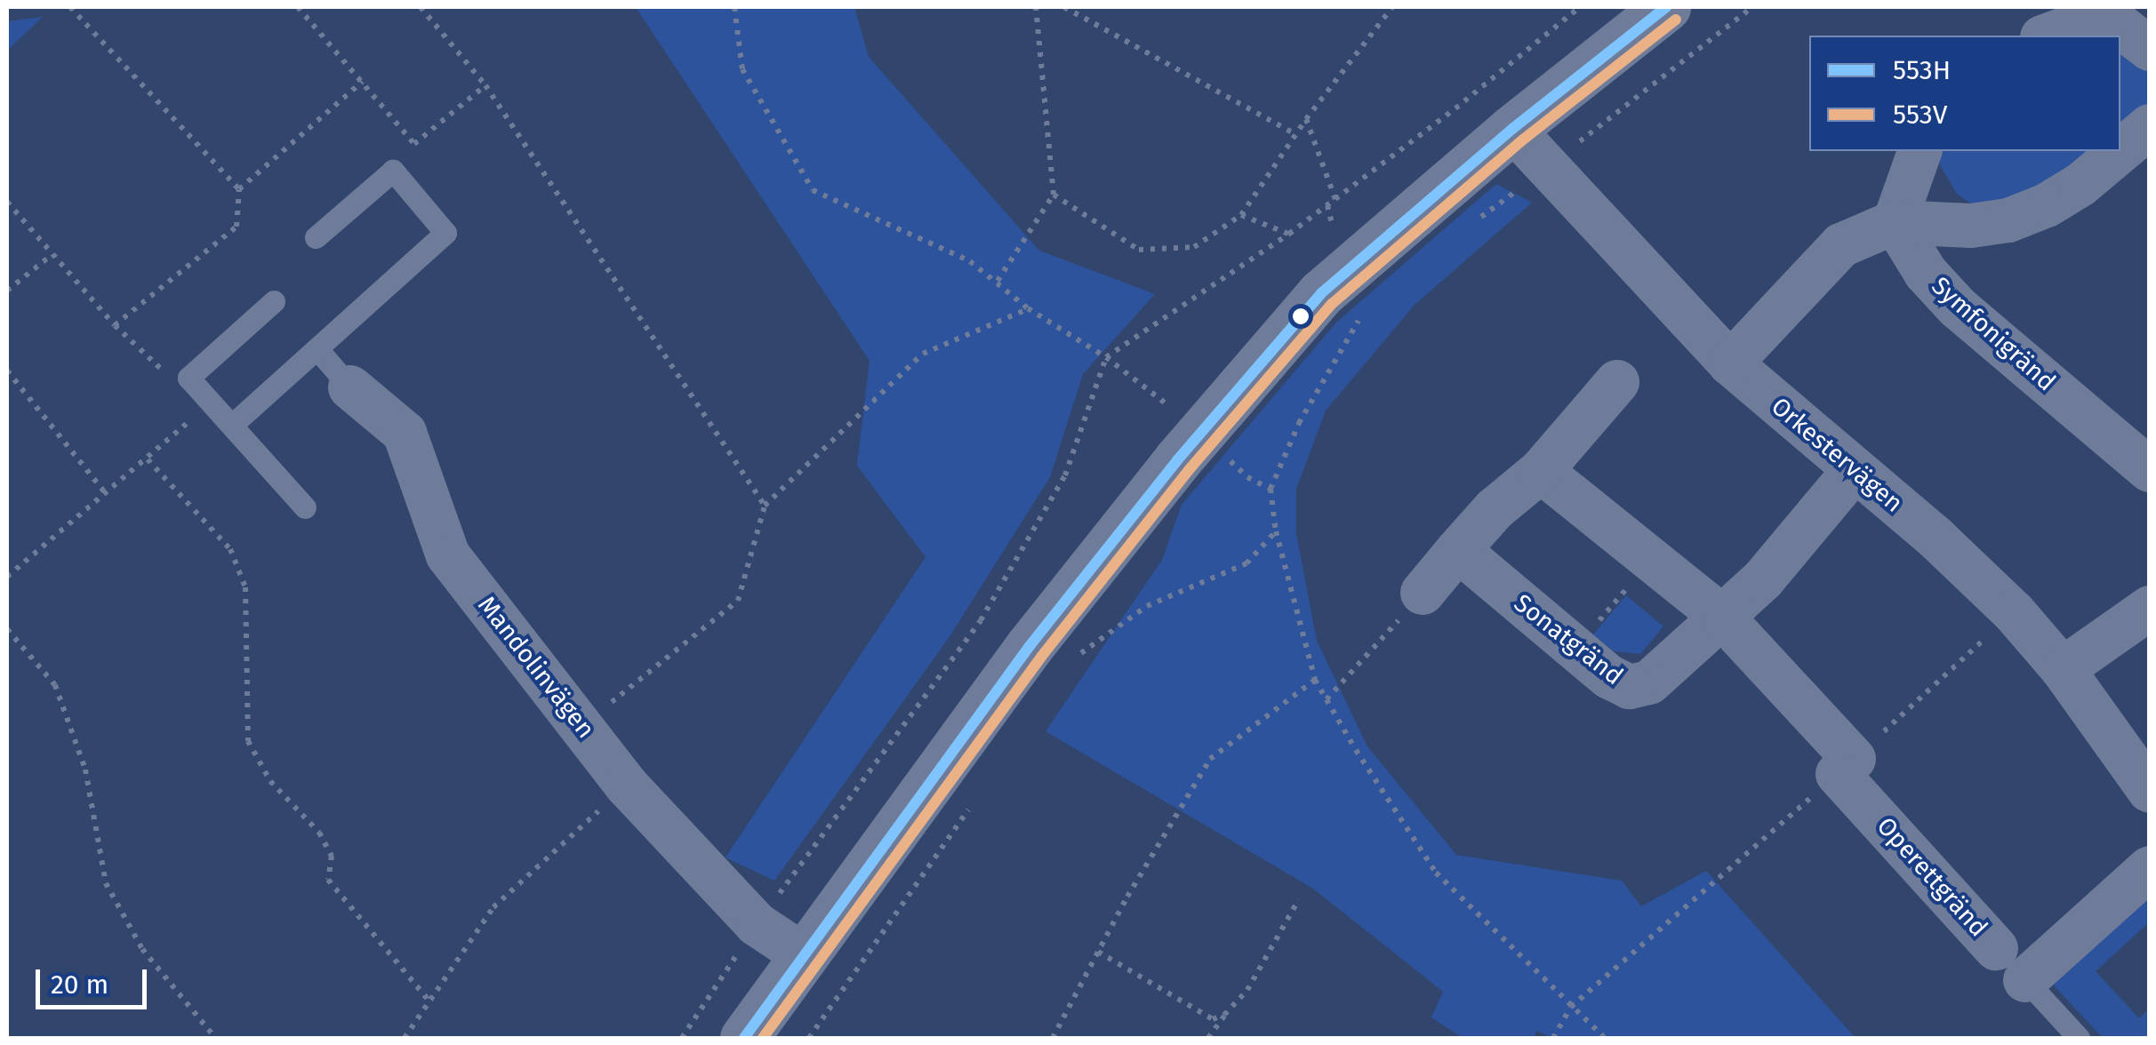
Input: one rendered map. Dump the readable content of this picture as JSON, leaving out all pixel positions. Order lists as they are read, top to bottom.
{
  "streets": {
    "street": [
      "Symfonigränd",
      "Orkestervägen",
      "Sonatgränd",
      "Mandolinvägen",
      "Operettgränd"
    ]
  },
  "crossings": [
    ["Orkestervägen", "Sonatgränd"]
  ],
  "lines": ["transit line 553H", "transit line 553V"],
  "legend": ["553H", "553V"],
  "scale_bar": "20 m"
}
